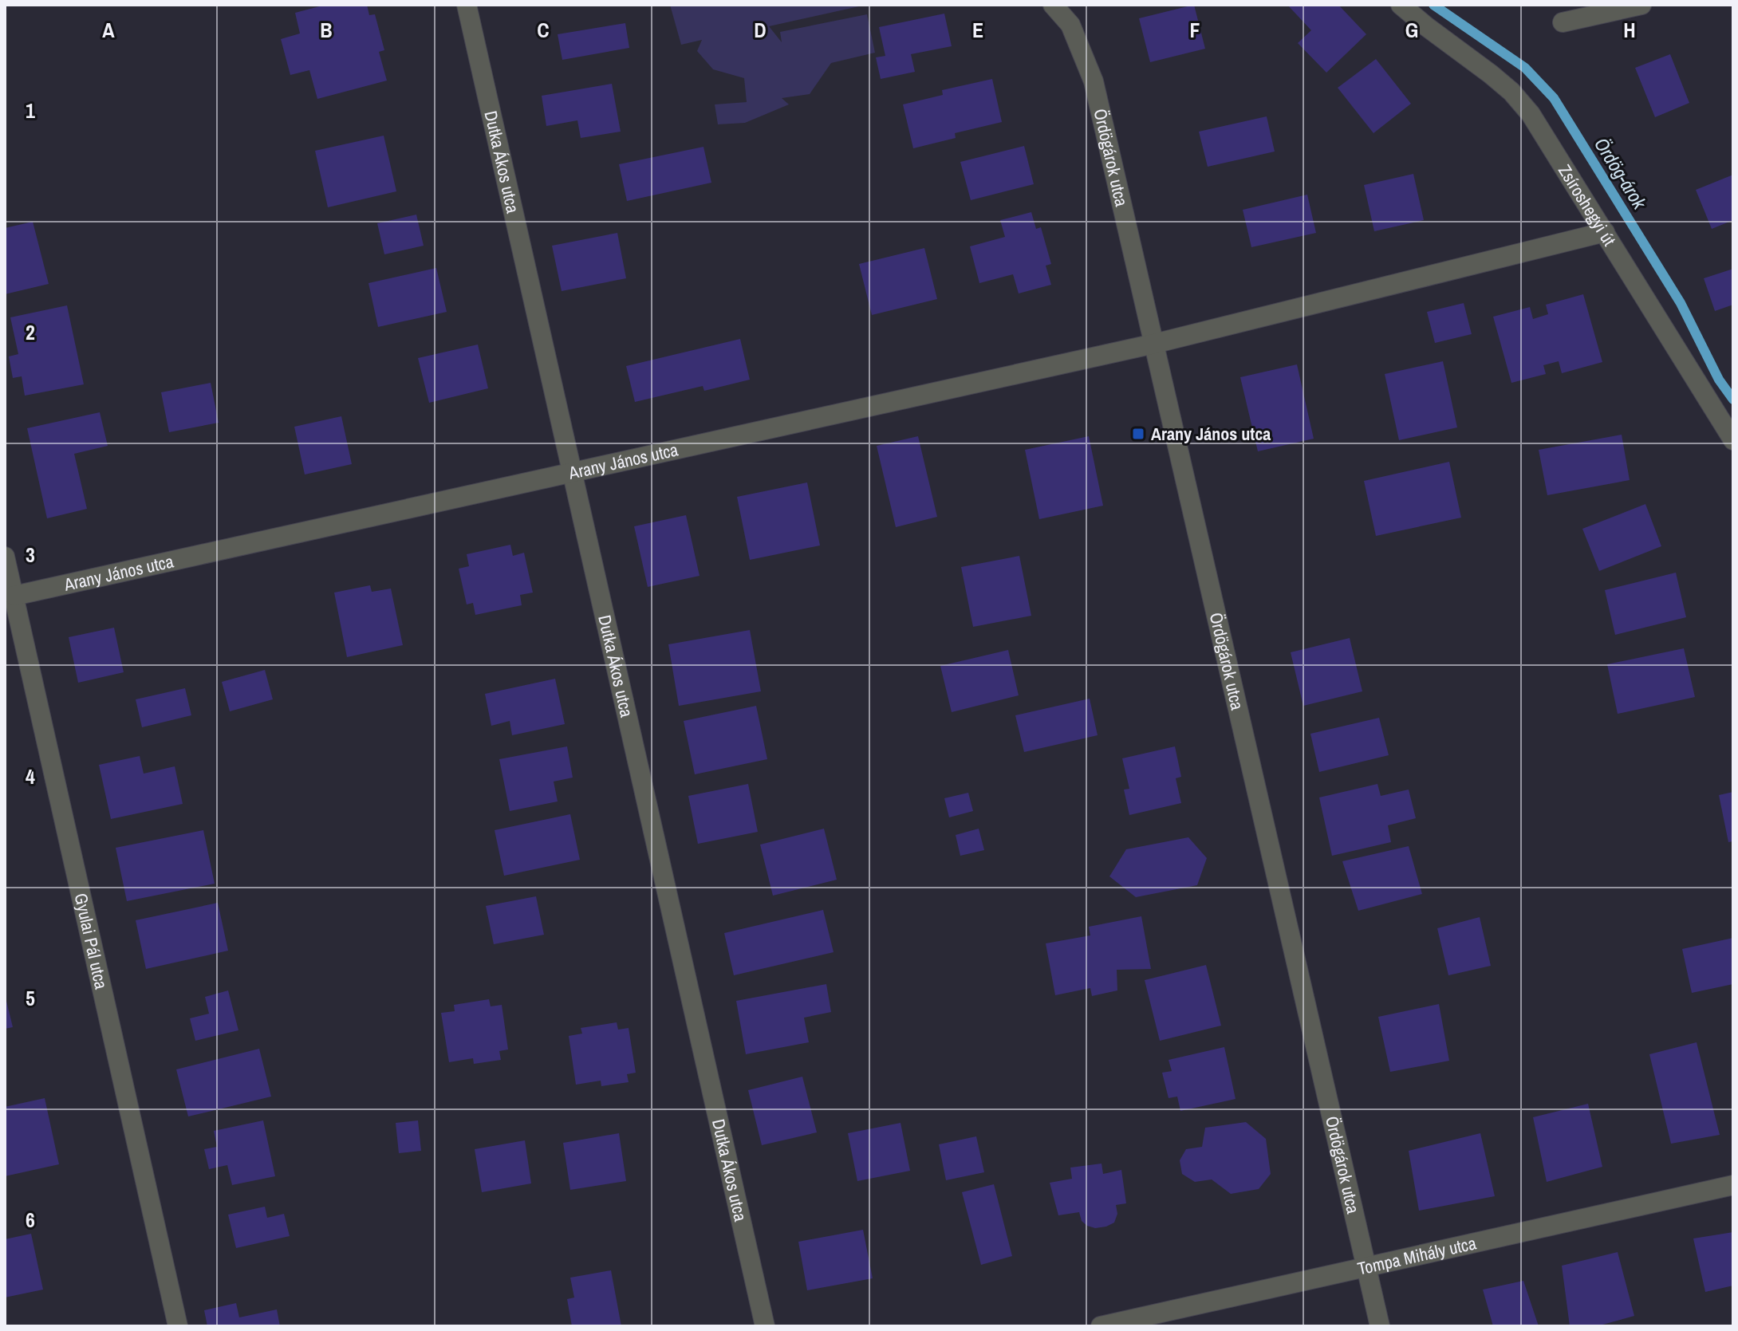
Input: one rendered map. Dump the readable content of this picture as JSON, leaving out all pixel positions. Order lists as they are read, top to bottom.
{
  "streets": {
    "street": [
      "Ördögárok utca",
      "Dutka Ákos utca",
      "Zsíroshegyi út",
      "Arany János utca",
      "Gyulai Pál utca",
      "Tompa Mihály utca"
    ]
  },
  "crossings": [
    ["Ördögárok utca", "Arany János utca"],
    ["Ördögárok utca", "Tompa Mihály utca"],
    ["Dutka Ákos utca", "Arany János utca"],
    ["Zsíroshegyi út", "Arany János utca"],
    ["Arany János utca", "Gyulai Pál utca"]
  ],
  "water": ["Ördög-árok"],
  "places": {
    "transit": ["Arany János utca"]
  },
  "grid": {
    "columns": [
      "A",
      "B",
      "C",
      "D",
      "E",
      "F",
      "G",
      "H"
    ],
    "rows": [
      "1",
      "2",
      "3",
      "4",
      "5",
      "6"
    ]
  }
}
